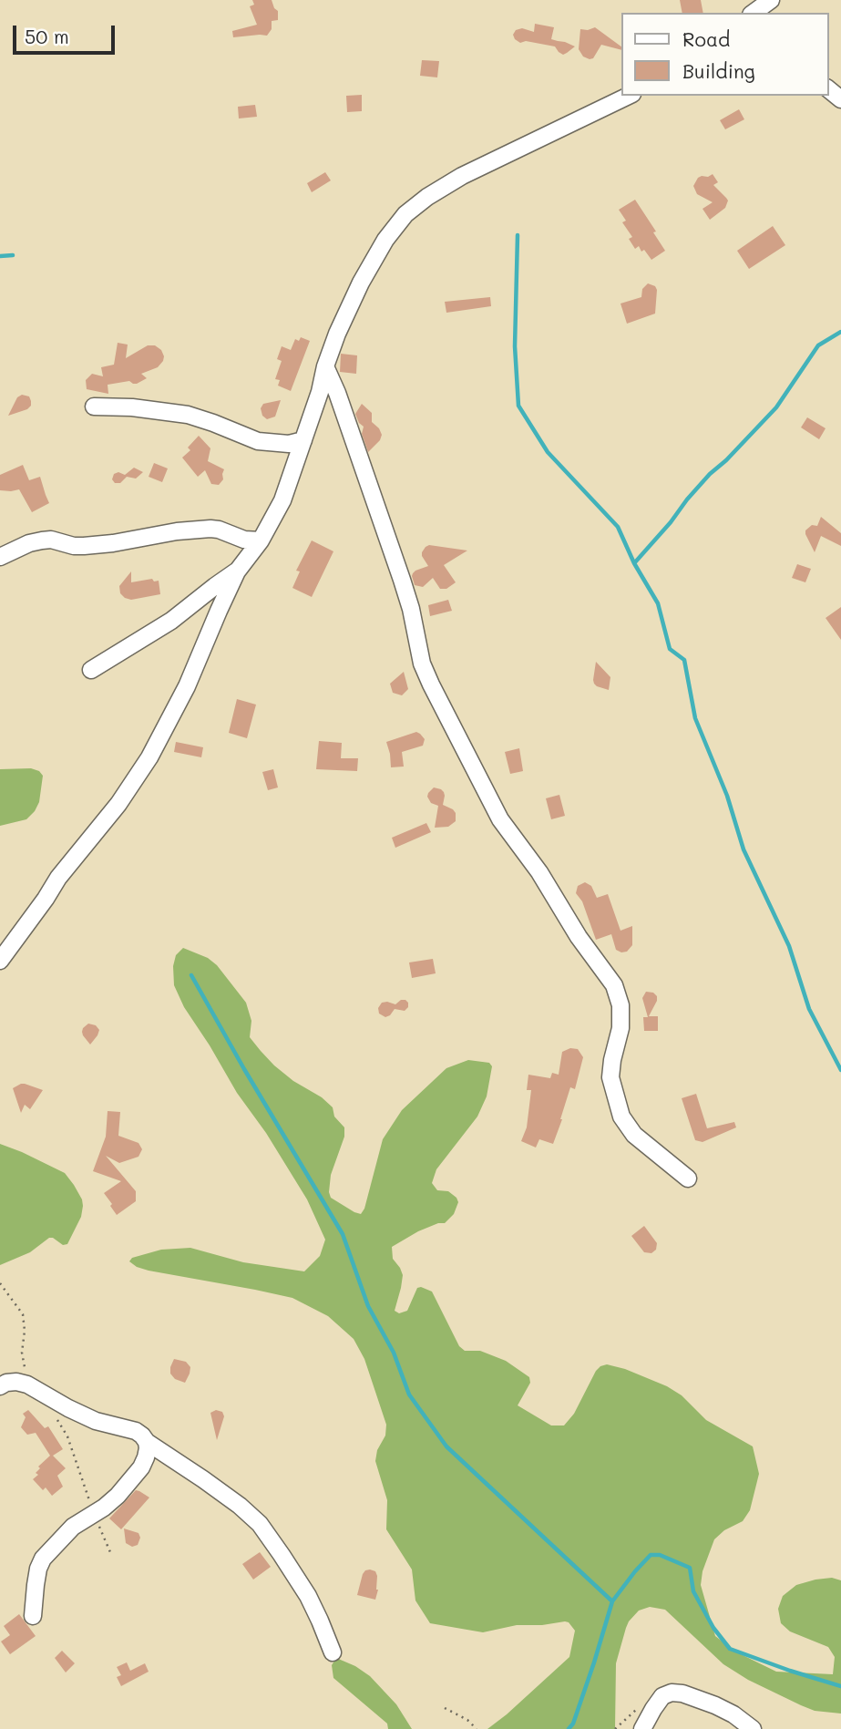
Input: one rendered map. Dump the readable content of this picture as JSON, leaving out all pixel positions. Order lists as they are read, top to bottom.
{
  "legend": ["Road", "Building"],
  "scale_bar": "50 m"
}
